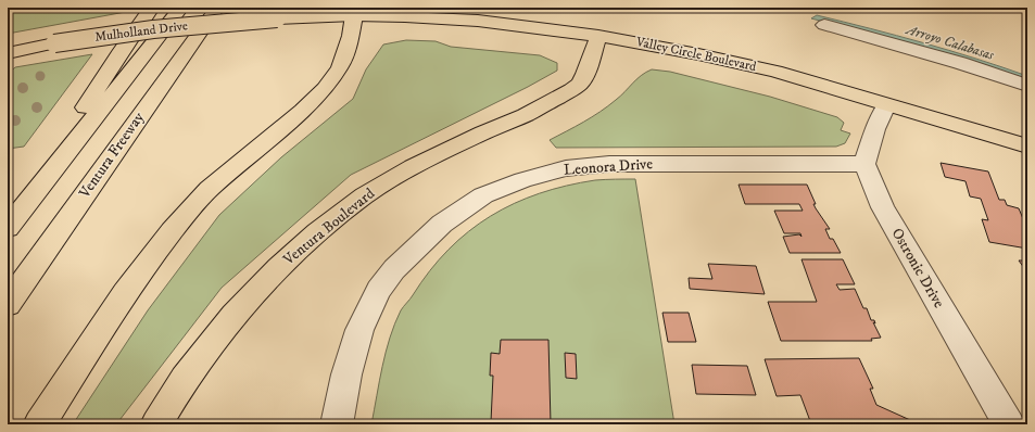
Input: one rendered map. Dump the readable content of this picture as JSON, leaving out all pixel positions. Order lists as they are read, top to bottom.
{
  "streets": {
    "main road": [
      "Mulholland Drive",
      "Valley Circle Boulevard",
      "Ventura Freeway",
      "Ventura Boulevard"
    ],
    "street": ["Leonora Drive", "Ostronic Drive"]
  },
  "crossings": [
    ["Mulholland Drive", "Valley Circle Boulevard"],
    ["Valley Circle Boulevard", "Ventura Boulevard"],
    ["Leonora Drive", "Ostronic Drive"]
  ],
  "water": ["Arroyo Calabasas"]
}
